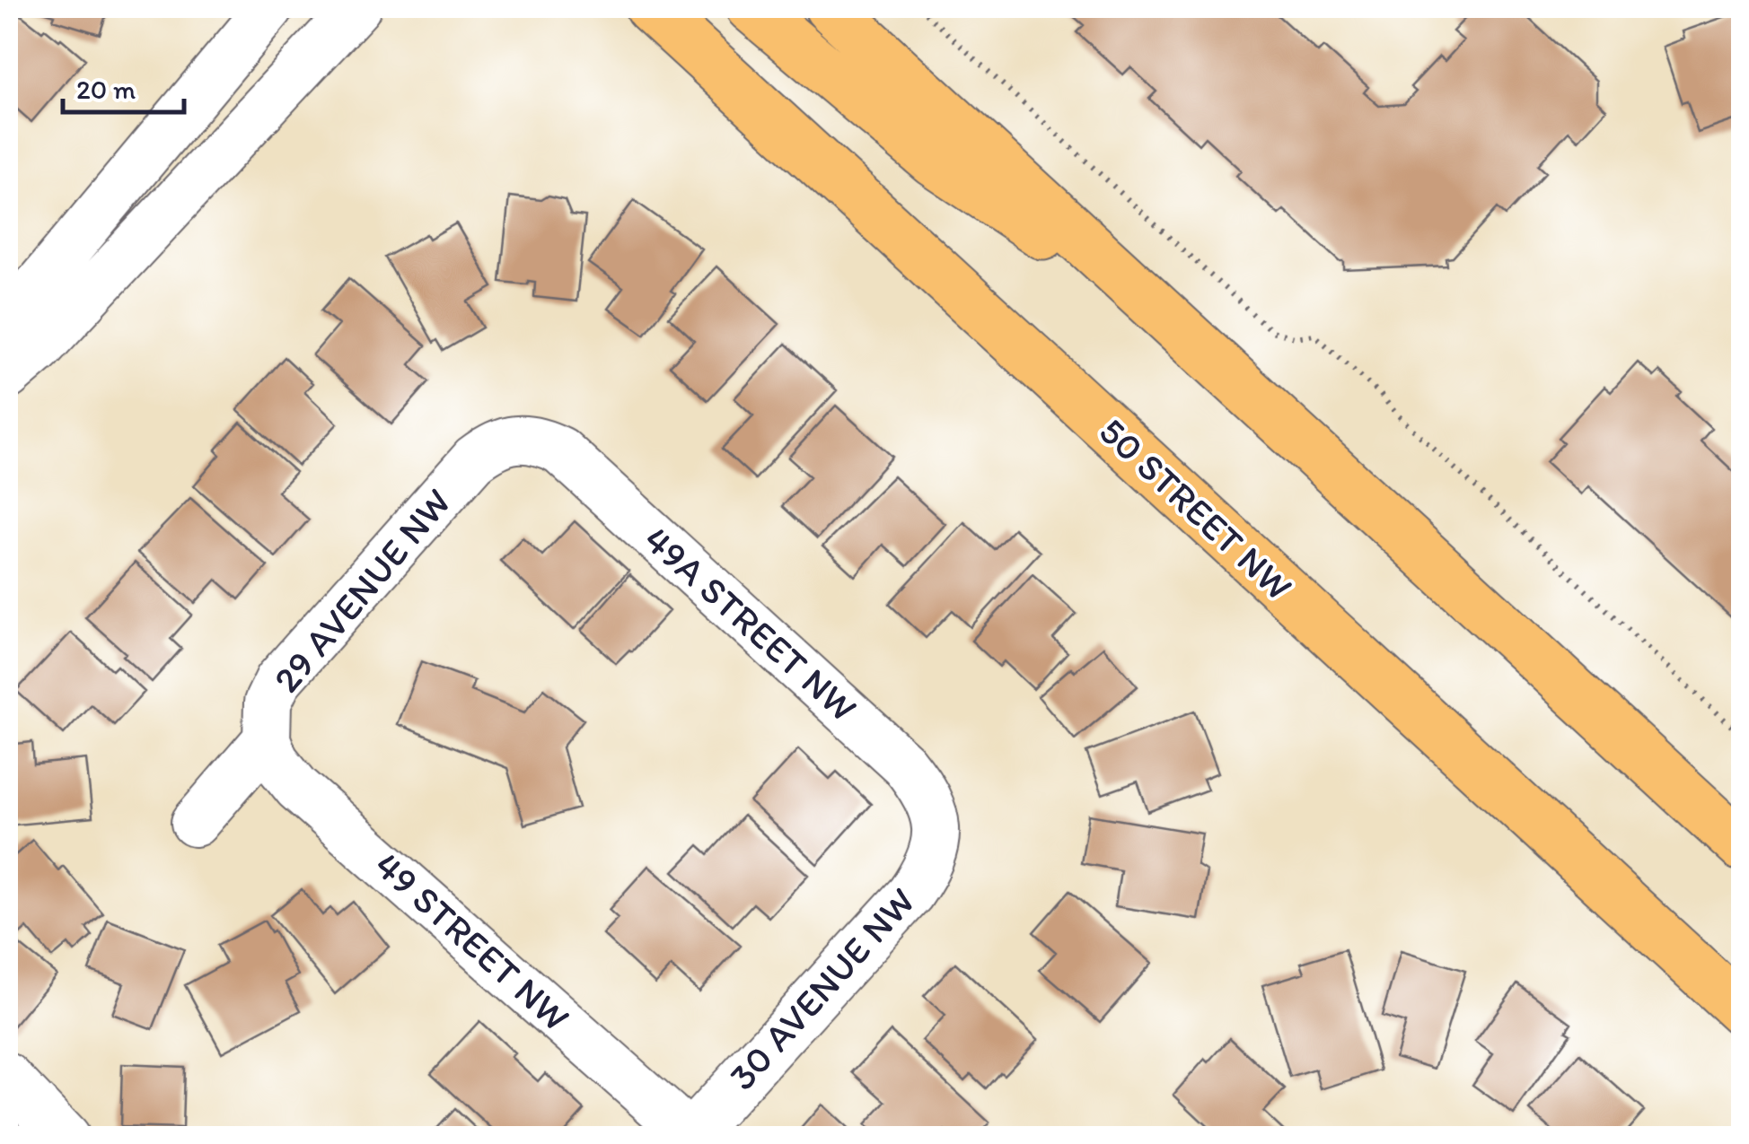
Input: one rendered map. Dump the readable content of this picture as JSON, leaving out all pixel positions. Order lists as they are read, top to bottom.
{
  "streets": {
    "main road": ["50 STREET NW"],
    "street": [
      "29 AVENUE NW",
      "49A STREET NW",
      "49 STREET NW",
      "30 AVENUE NW"
    ]
  },
  "crossings": [
    ["29 AVENUE NW", "49A STREET NW"],
    ["29 AVENUE NW", "49 STREET NW"],
    ["49A STREET NW", "30 AVENUE NW"],
    ["49 STREET NW", "30 AVENUE NW"]
  ],
  "scale_bar": "20 m"
}
